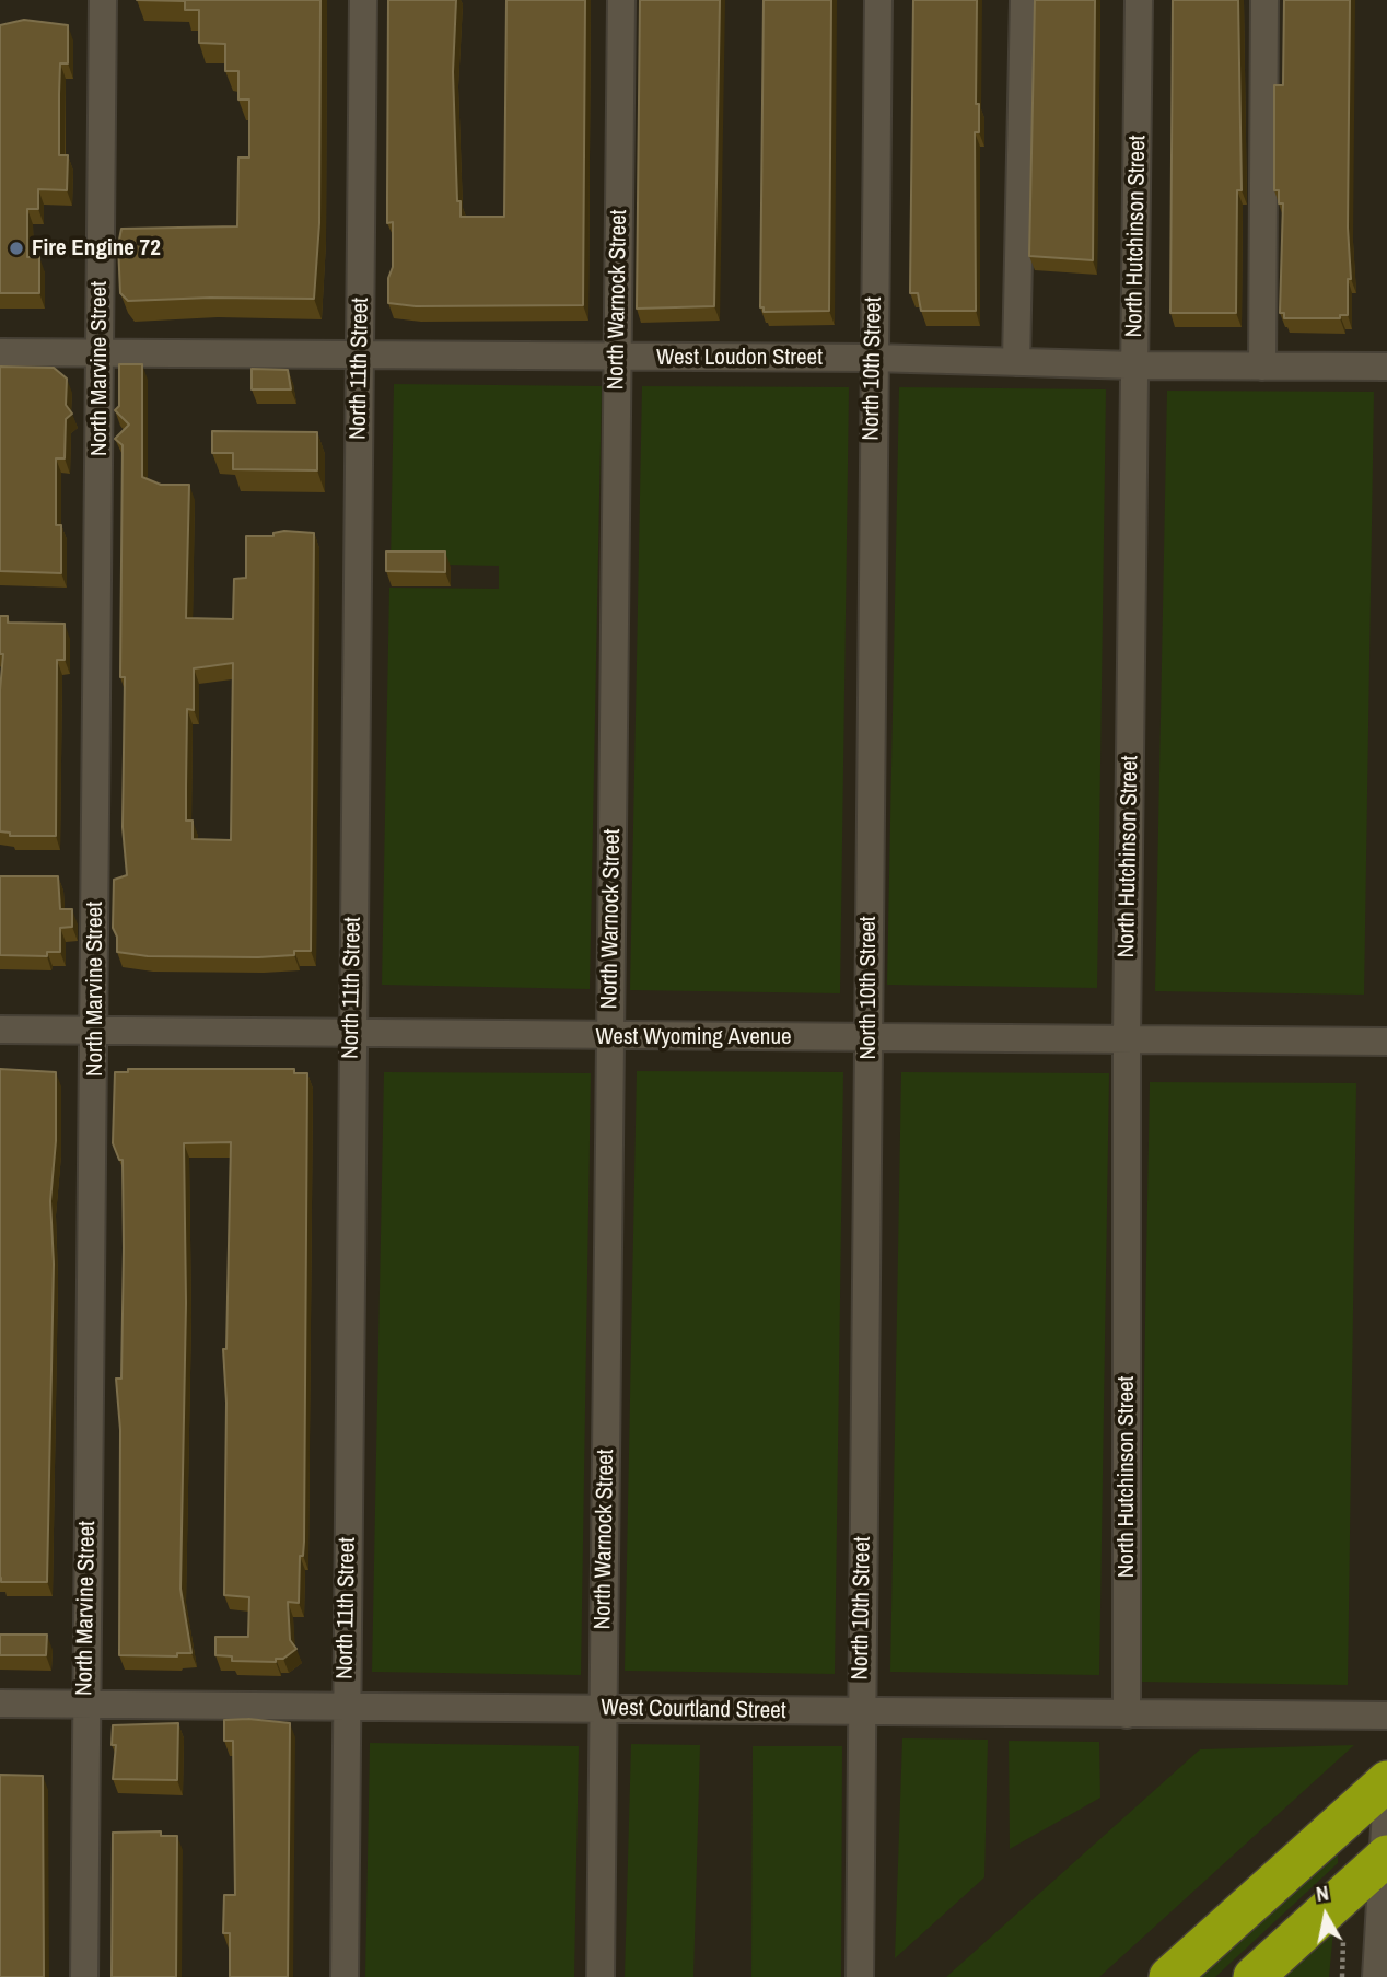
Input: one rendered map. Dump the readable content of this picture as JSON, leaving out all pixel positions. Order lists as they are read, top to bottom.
{
  "streets": {
    "street": [
      "North Hutchinson Street",
      "North Warnock Street",
      "West Loudon Street",
      "North Marvine Street",
      "North 11th Street",
      "North 10th Street",
      "West Wyoming Avenue",
      "West Courtland Street"
    ]
  },
  "crossings": [
    ["North Hutchinson Street", "West Loudon Street"],
    ["North Hutchinson Street", "West Wyoming Avenue"],
    ["North Hutchinson Street", "West Courtland Street"],
    ["North Warnock Street", "West Loudon Street"],
    ["North Warnock Street", "West Wyoming Avenue"],
    ["North Warnock Street", "West Courtland Street"],
    ["West Loudon Street", "North Marvine Street"],
    ["West Loudon Street", "North 11th Street"],
    ["West Loudon Street", "North 10th Street"],
    ["North Marvine Street", "West Wyoming Avenue"],
    ["North Marvine Street", "West Courtland Street"],
    ["North 11th Street", "West Wyoming Avenue"],
    ["North 11th Street", "West Courtland Street"],
    ["North 10th Street", "West Wyoming Avenue"],
    ["North 10th Street", "West Courtland Street"]
  ],
  "places": ["Fire Engine 72"],
  "north": "top"
}
